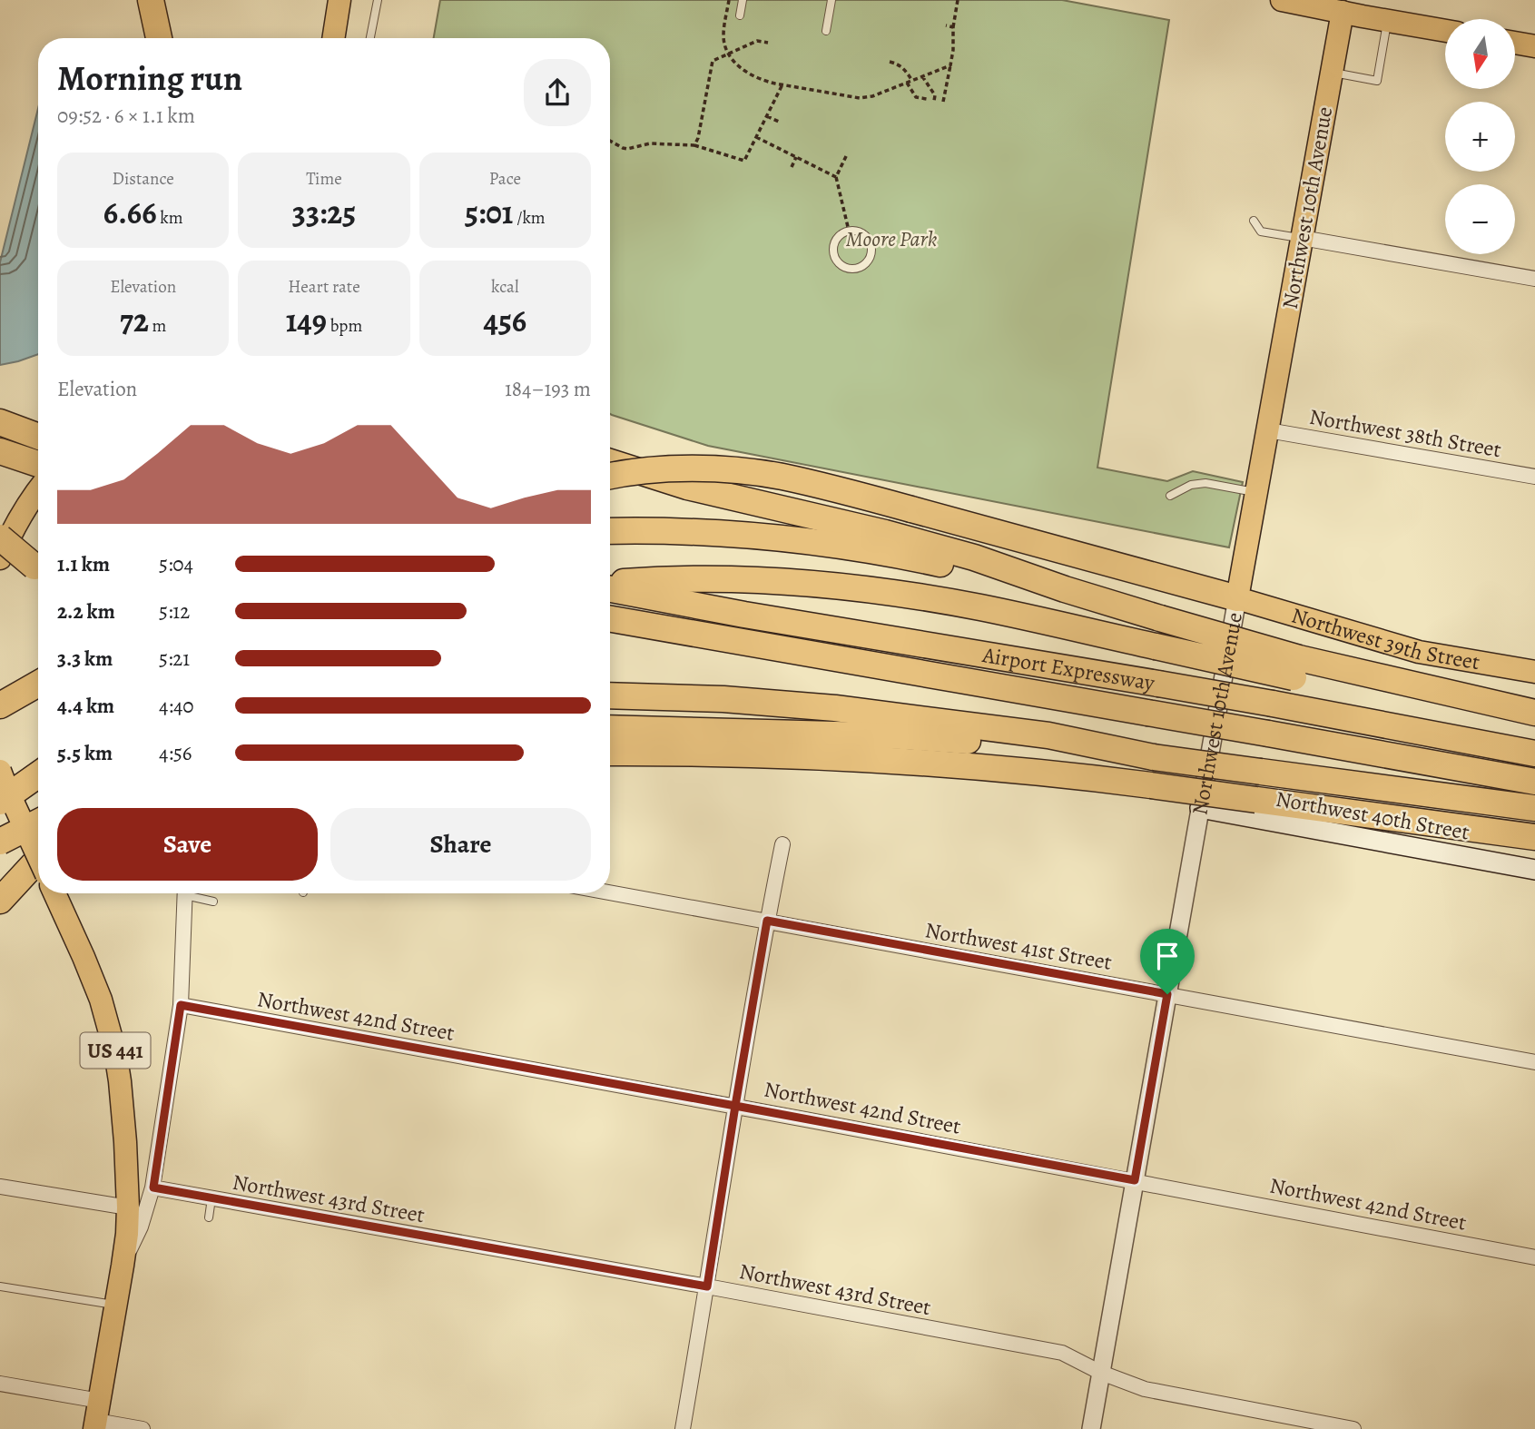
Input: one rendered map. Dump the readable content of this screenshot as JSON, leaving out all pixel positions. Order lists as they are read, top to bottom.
{
  "streets": {
    "highway": ["Airport Expressway"],
    "main road": [
      "Northwest 10th Avenue",
      "Northwest 39th Street",
      "Northwest 40th Street",
      "US 441"
    ],
    "street": [
      "Northwest 38th Street",
      "Northwest 41st Street",
      "Northwest 42nd Street",
      "Northwest 43rd Street"
    ]
  },
  "crossings": [
    ["Northwest 10th Avenue", "Northwest 38th Street"],
    ["Northwest 10th Avenue", "Northwest 39th Street"],
    ["Northwest 10th Avenue", "Northwest 40th Street"],
    ["Northwest 10th Avenue", "Northwest 41st Street"],
    ["Northwest 10th Avenue", "Northwest 42nd Street"],
    ["Northwest 10th Avenue", "Northwest 43rd Street"]
  ],
  "parks": ["Moore Park"],
  "north": "bottom",
  "page": {
    "map_buttons": ["+", "−"],
    "heading": ["Morning run", "09:52 · 6 × 1.1 km"],
    "stats": [
      ["Distance", "6.66 km"],
      ["Time", "33:25"],
      ["Pace", "5:01 /km"],
      ["Elevation", "72 m"],
      ["Heart rate", "149 bpm"],
      ["kcal", "456"]
    ],
    "chart": ["Elevation", "184–193 m"],
    "list": [
      {
        "name": "1.1 km",
        "note": "5:04"
      },
      {
        "name": "2.2 km",
        "note": "5:12"
      },
      {
        "name": "3.3 km",
        "note": "5:21"
      },
      {
        "name": "4.4 km",
        "note": "4:40"
      },
      {
        "name": "5.5 km",
        "note": "4:56"
      }
    ],
    "buttons": ["Save", "Share"]
  }
}
